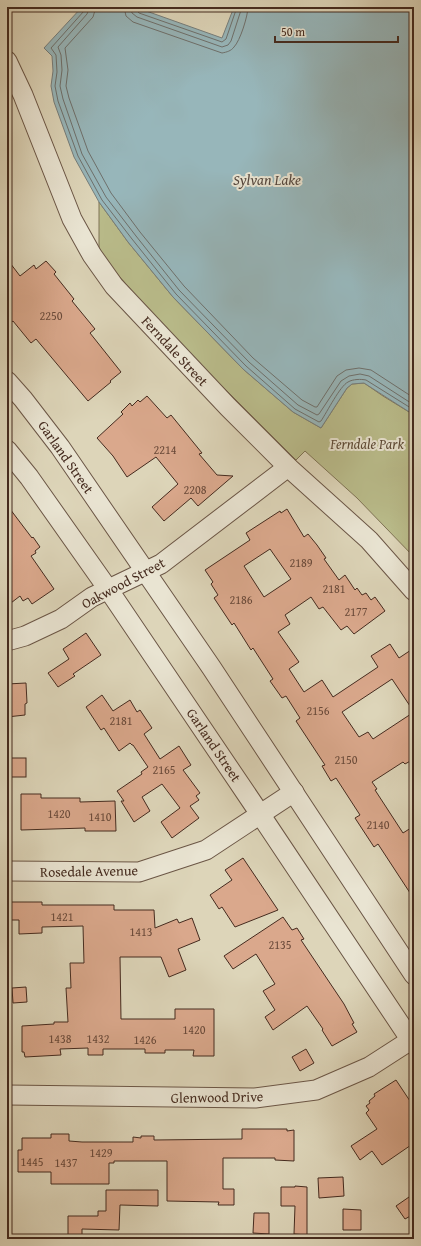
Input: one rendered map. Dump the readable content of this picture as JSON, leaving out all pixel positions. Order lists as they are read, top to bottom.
{
  "streets": {
    "street": [
      "Ferndale Street",
      "Garland Street",
      "Oakwood Street",
      "Rosedale Avenue",
      "Glenwood Drive"
    ]
  },
  "crossings": [
    ["Ferndale Street", "Oakwood Street"],
    ["Garland Street", "Oakwood Street"],
    ["Garland Street", "Rosedale Avenue"],
    ["Garland Street", "Glenwood Drive"]
  ],
  "water": ["Sylvan Lake"],
  "parks": ["Ferndale Park"],
  "house_numbers": [
    "2250",
    "2214",
    "2208",
    "2189",
    "2181",
    "2186",
    "2177",
    "2156",
    "2181",
    "2150",
    "2165",
    "1420",
    "1410",
    "2140",
    "1421",
    "1413",
    "2135",
    "1420",
    "1438",
    "1432",
    "1426",
    "1429",
    "1445",
    "1437"
  ],
  "scale_bar": "50 m"
}
